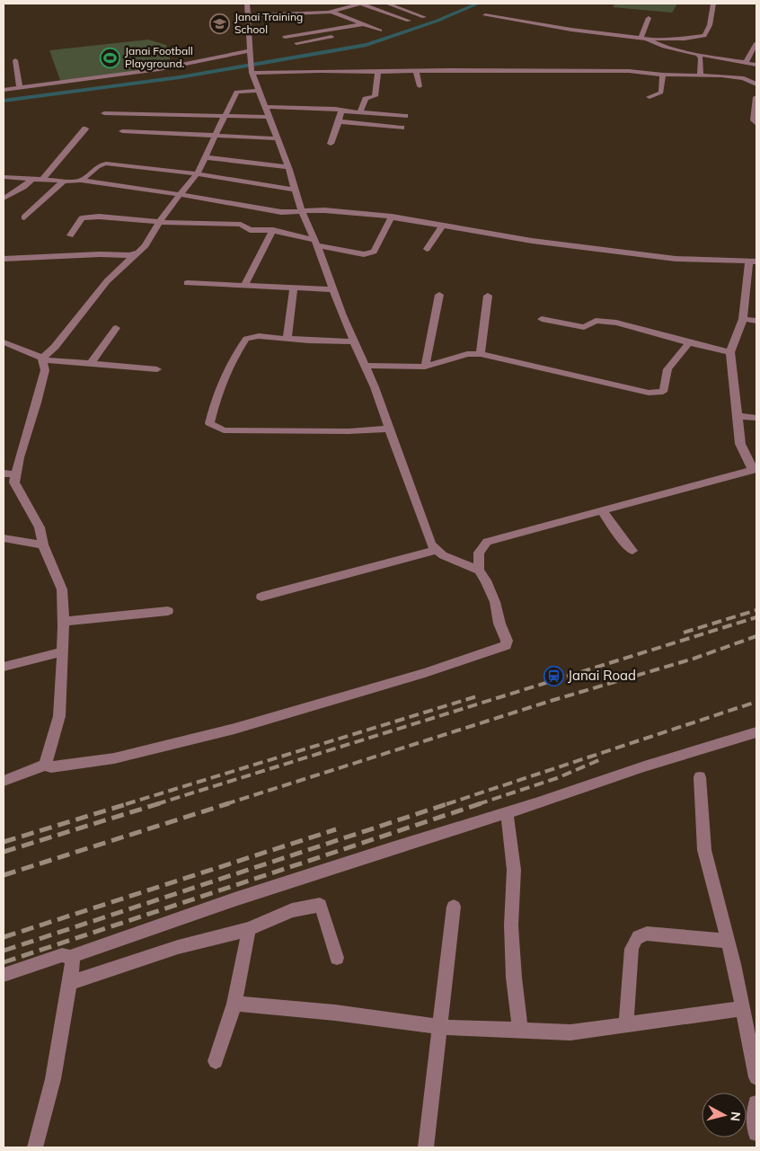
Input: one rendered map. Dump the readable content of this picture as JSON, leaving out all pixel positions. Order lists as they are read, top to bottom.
{
  "places": {
    "school or university": ["Janai Training School"],
    "sports": ["Janai Football Playground."],
    "station": ["Janai Road"]
  },
  "north": "right"
}
